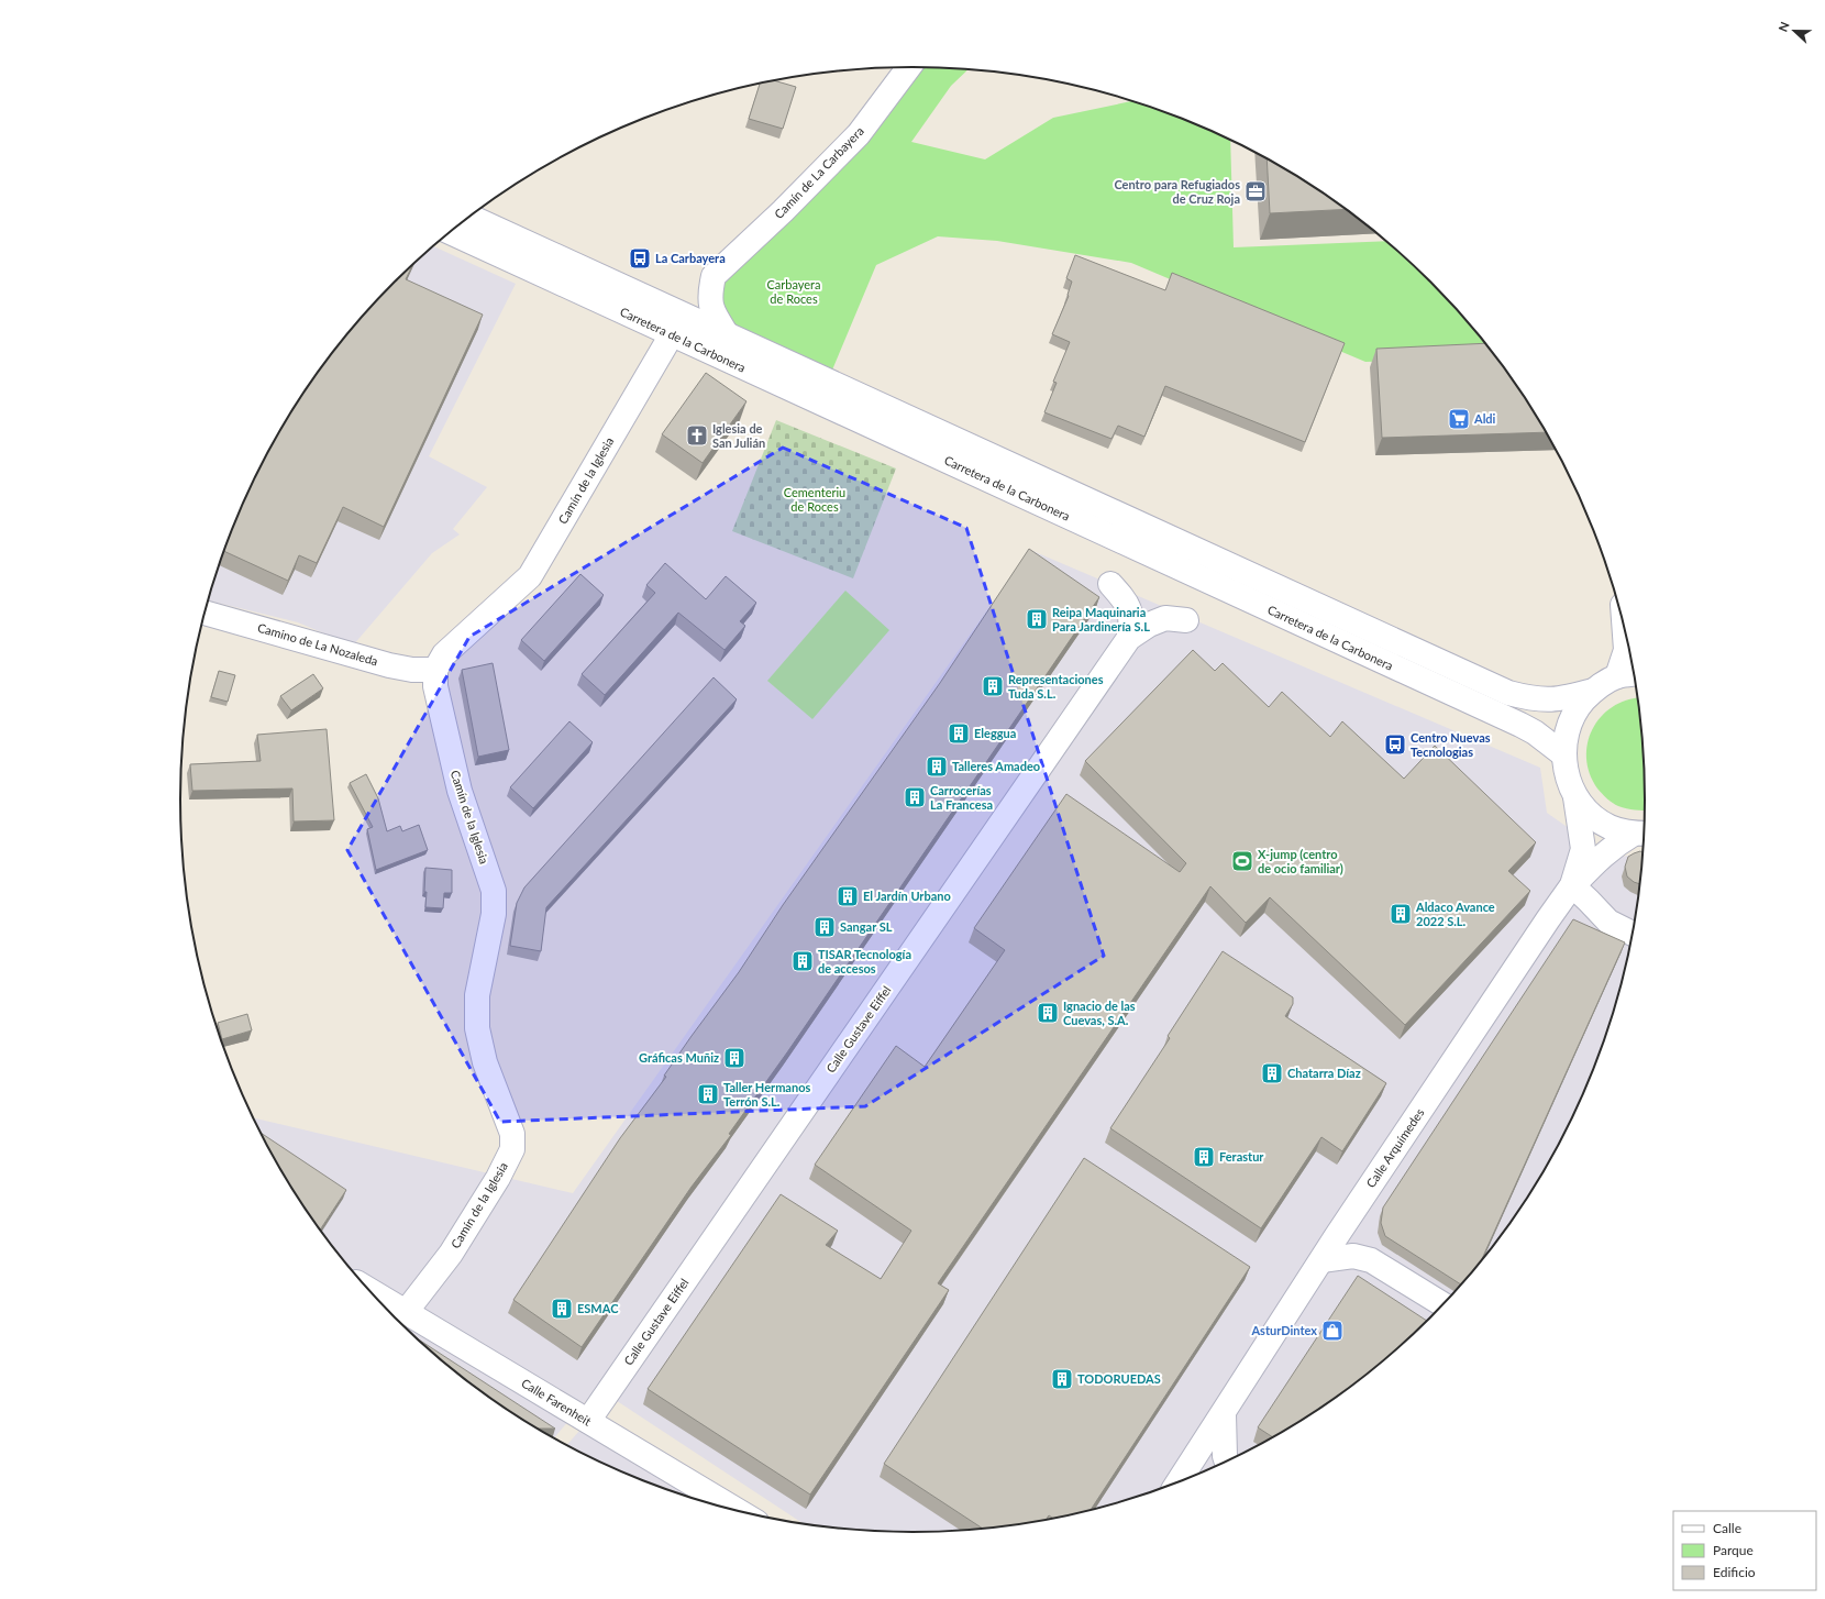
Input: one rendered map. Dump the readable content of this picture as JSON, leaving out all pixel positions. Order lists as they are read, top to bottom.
{
  "streets": {
    "street": [
      "Camín de La Carbayera",
      "Carretera de la Carbonera",
      "Camín de la Iglesia",
      "Camino de La Nozaleda",
      "Calle Gustave Eiffel",
      "Calle Arquímedes",
      "Calle Farenheit"
    ]
  },
  "crossings": [
    ["Camín de La Carbayera", "Carretera de la Carbonera"],
    ["Carretera de la Carbonera", "Camín de la Iglesia"],
    ["Carretera de la Carbonera", "Calle Arquímedes"],
    ["Camín de la Iglesia", "Camino de La Nozaleda"],
    ["Camín de la Iglesia", "Calle Farenheit"],
    ["Calle Gustave Eiffel", "Calle Farenheit"]
  ],
  "parks": ["Carbayera de Roces", "Cementeriu de Roces"],
  "places": {
    "office": ["Centro para Refugiados de Cruz Roja"],
    "bus stop": ["La Carbayera", "Centro Nuevas Tecnologias"],
    "supermarket": ["Aldi"],
    "church": ["Iglesia de San Julián"],
    "building": [
      "Reipa Maquinaria Para Jardinería S.L",
      "Representaciones Tuda S.L.",
      "Eleggua",
      "Talleres Amadeo",
      "Carrocerías La Francesa",
      "El Jardín Urbano",
      "Aldaco Avance 2022 S.L.",
      "Sangar SL",
      "TISAR Tecnología de accesos",
      "Ignacio de las Cuevas, S.A.",
      "Gráficas Muñiz",
      "Chatarra Díaz",
      "Taller Hermanos Terrón S.L.",
      "Ferastur",
      "ESMAC",
      "TODORUEDAS"
    ],
    "sports": ["X-jump (centro de ocio familiar)"],
    "shop": ["AsturDintex"]
  },
  "legend": ["Calle", "Parque", "Edificio"],
  "north": "left"
}
